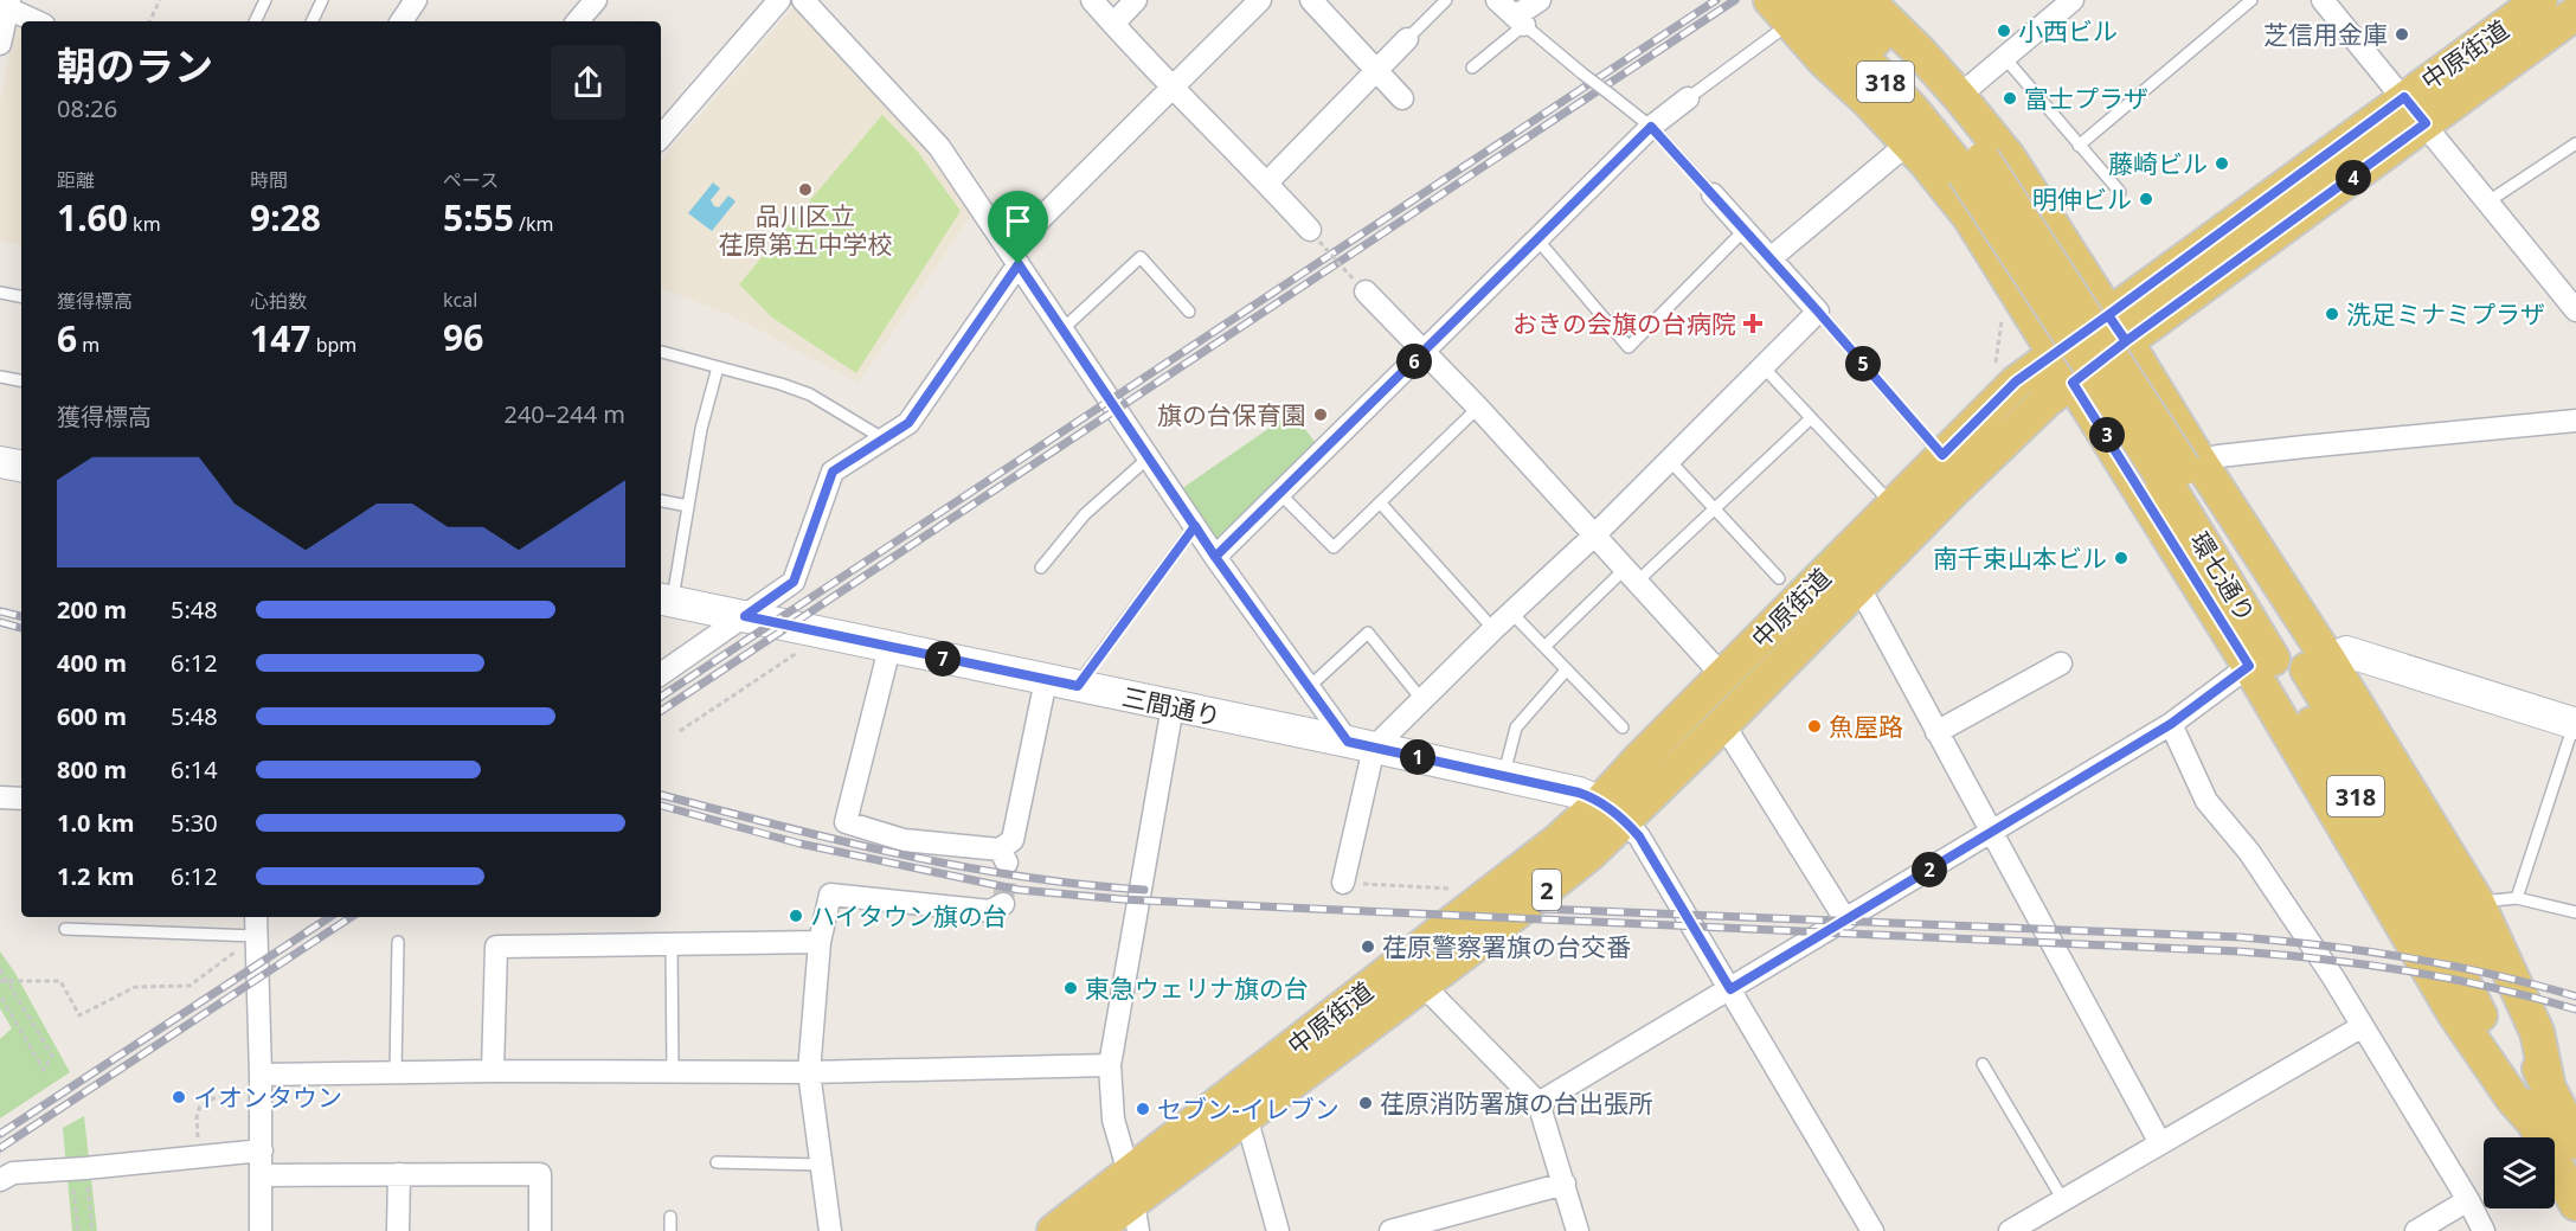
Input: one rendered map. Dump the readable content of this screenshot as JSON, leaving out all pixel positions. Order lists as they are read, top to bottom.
{
  "streets": {
    "main road": [
      "中原街道",
      "318",
      "環七通り",
      "2"
    ],
    "street": ["三間通り"]
  },
  "crossings": [
    ["中原街道", "三間通り"]
  ],
  "places": {
    "other": [
      "小西ビル",
      "芝信用金庫",
      "富士プラザ",
      "藤崎ビル",
      "品川区立 荏原第五中学校",
      "明伸ビル",
      "洗足ミナミプラザ",
      "旗の台保育園",
      "南千束山本ビル",
      "魚屋路",
      "ハイタウン旗の台",
      "荏原警察署旗の台交番",
      "東急ウェリナ旗の台",
      "イオンタウン",
      "荏原消防署旗の台出張所",
      "セブン-イレブン"
    ],
    "health": ["おきの会旗の台病院"]
  },
  "page": {
    "heading": ["朝のラン", "08:26"],
    "stats": [
      ["距離", "1.60 km"],
      ["時間", "9:28"],
      ["ペース", "5:55 /km"],
      ["獲得標高", "6 m"],
      ["心拍数", "147 bpm"],
      ["kcal", "96"]
    ],
    "pins": [
      "4",
      "6",
      "5",
      "3",
      "7",
      "1",
      "2"
    ],
    "chart": ["獲得標高", "240–244 m"],
    "list": [
      {
        "name": "200 m",
        "note": "5:48"
      },
      {
        "name": "400 m",
        "note": "6:12"
      },
      {
        "name": "600 m",
        "note": "5:48"
      },
      {
        "name": "800 m",
        "note": "6:14"
      },
      {
        "name": "1.0 km",
        "note": "5:30"
      },
      {
        "name": "1.2 km",
        "note": "6:12"
      }
    ]
  }
}
